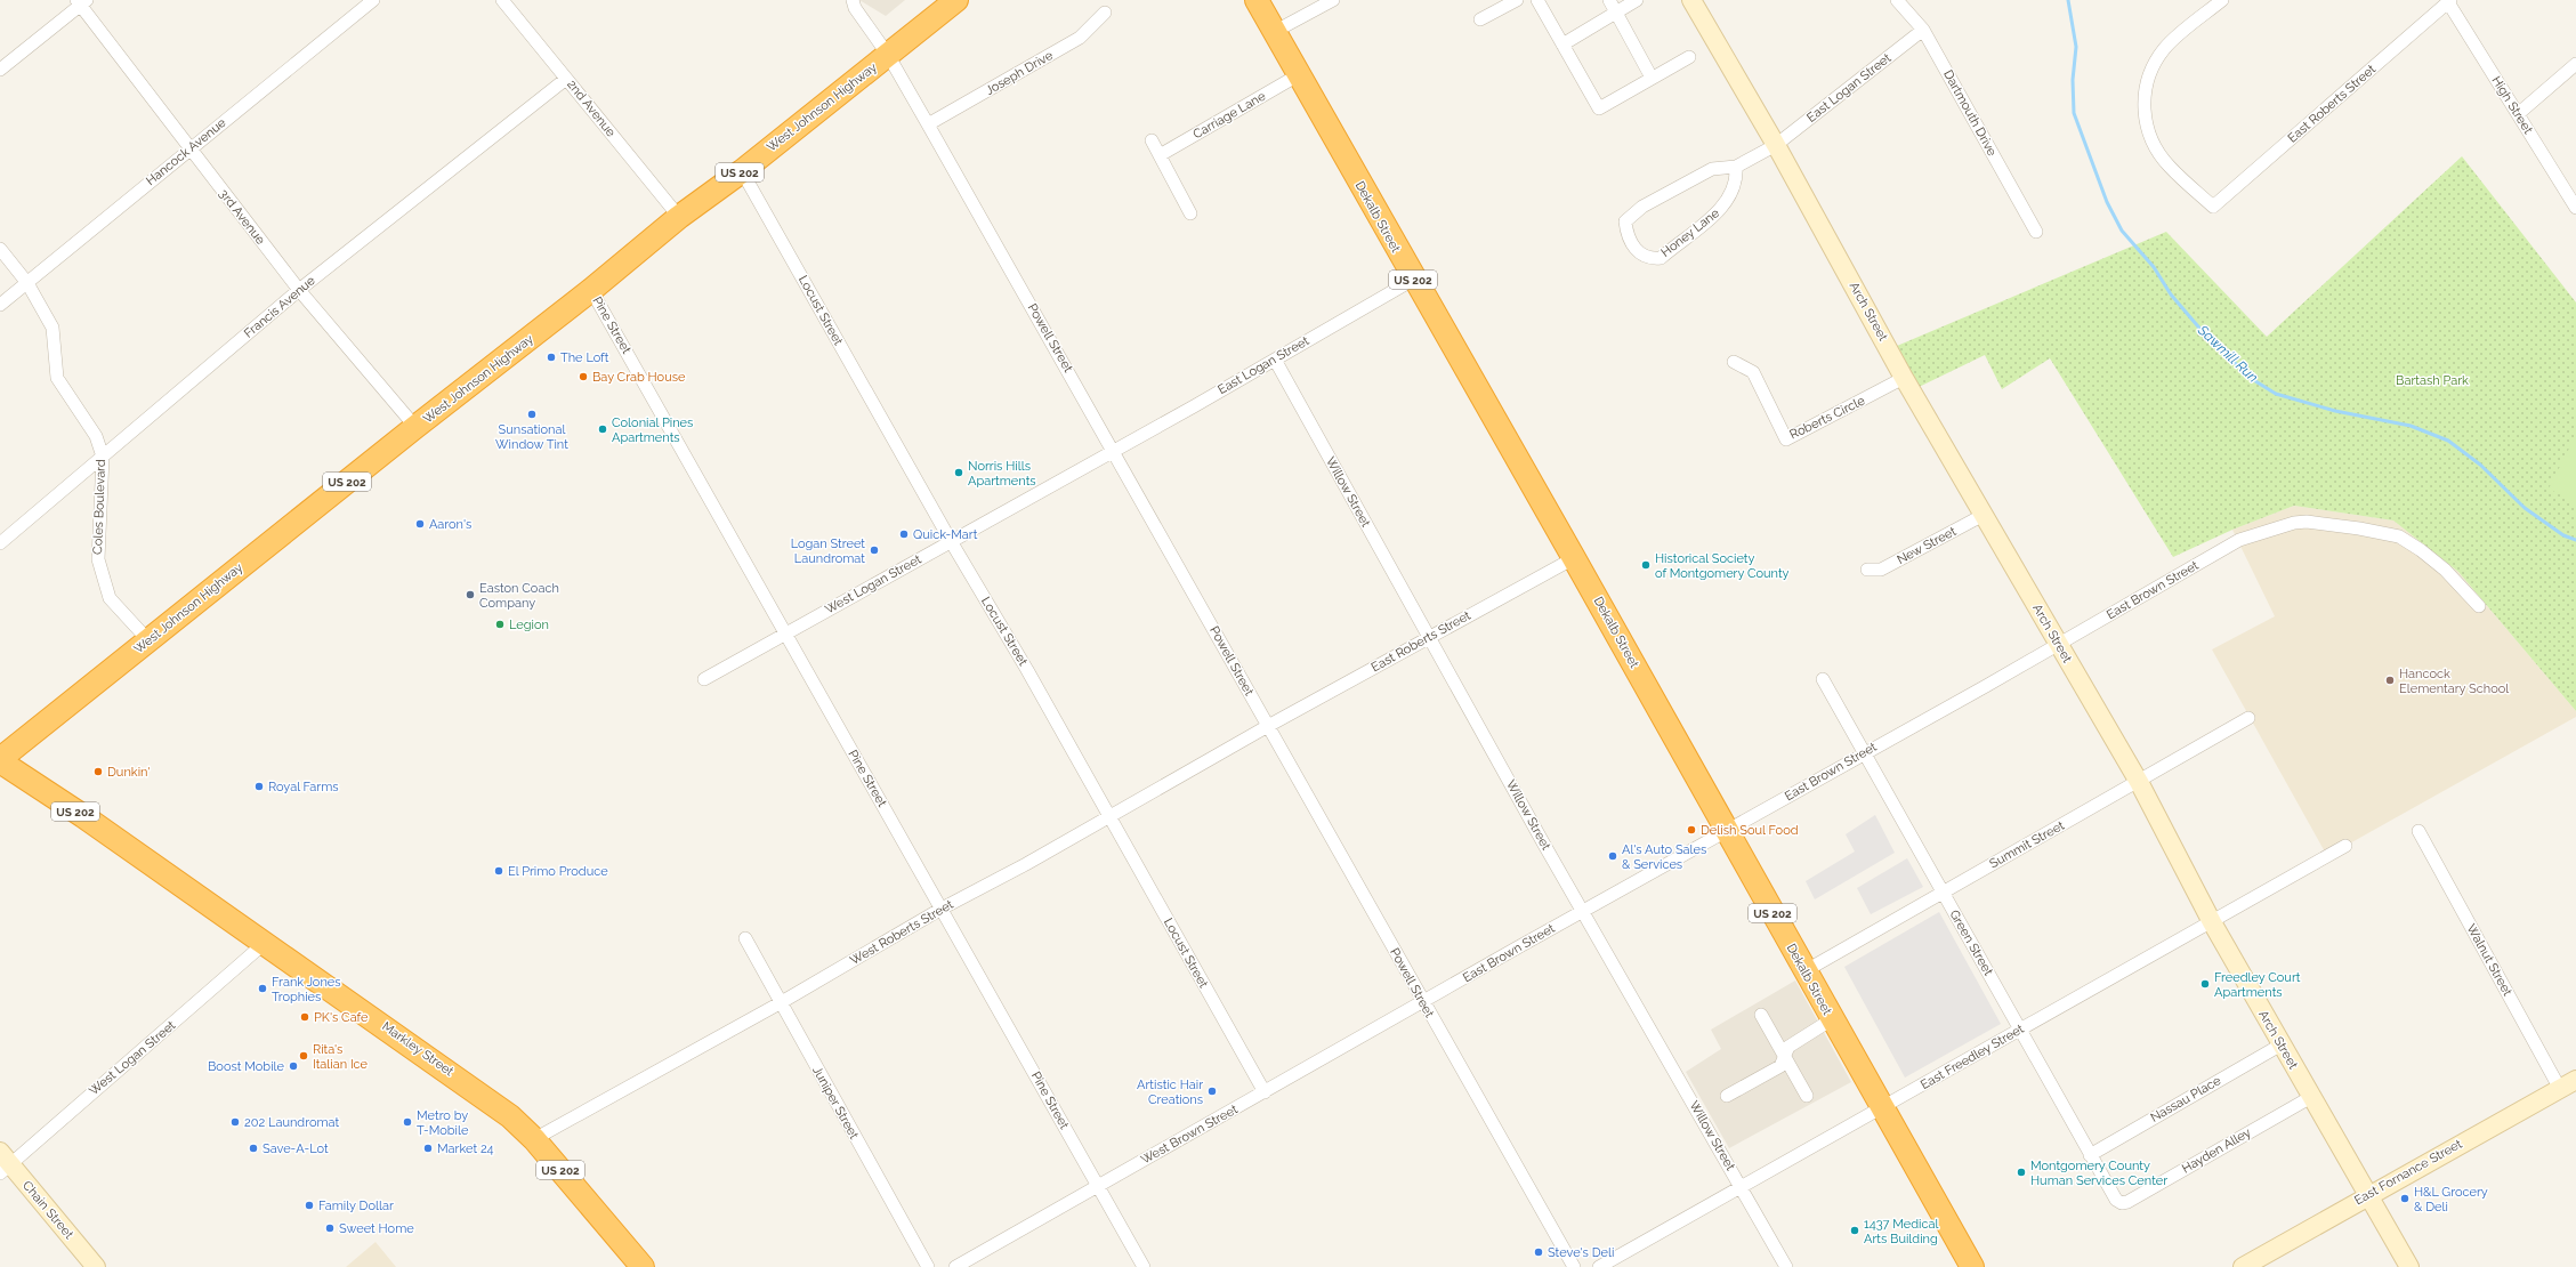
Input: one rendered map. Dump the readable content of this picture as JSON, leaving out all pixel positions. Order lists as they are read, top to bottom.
{
  "streets": {
    "highway": [
      "West Johnson Highway",
      "US 202",
      "Dekalb Street",
      "Markley Street"
    ],
    "street": [
      "Joseph Drive",
      "East Logan Street",
      "East Roberts Street",
      "High Street",
      "2nd Avenue",
      "Dartmouth Drive",
      "Carriage Lane",
      "Hancock Avenue",
      "3rd Avenue",
      "Honey Lane",
      "Francis Avenue",
      "Locust Street",
      "Arch Street",
      "Pine Street",
      "Powell Street",
      "Roberts Circle",
      "Willow Street",
      "Coles Boulevard",
      "New Street",
      "West Logan Street",
      "East Brown Street",
      "Summit Street",
      "West Roberts Street",
      "Green Street",
      "Walnut Street",
      "East Freedley Street",
      "Nassau Place",
      "Juniper Street",
      "West Brown Street",
      "Hayden Alley",
      "East Fornance Street",
      "Chain Street"
    ]
  },
  "crossings": [
    ["Joseph Drive", "Powell Street"],
    ["East Logan Street", "Dartmouth Drive"],
    ["East Logan Street", "Dekalb Street"],
    ["East Logan Street", "Honey Lane"],
    ["East Logan Street", "Arch Street"],
    ["East Logan Street", "Powell Street"],
    ["East Logan Street", "Willow Street"],
    ["East Logan Street", "West Logan Street"],
    ["East Roberts Street", "High Street"],
    ["East Roberts Street", "Dekalb Street"],
    ["East Roberts Street", "Powell Street"],
    ["East Roberts Street", "Willow Street"],
    ["East Roberts Street", "West Roberts Street"],
    ["West Johnson Highway", "2nd Avenue"],
    ["West Johnson Highway", "3rd Avenue"],
    ["West Johnson Highway", "Locust Street"],
    ["West Johnson Highway", "Pine Street"],
    ["West Johnson Highway", "Powell Street"],
    ["West Johnson Highway", "Coles Boulevard"],
    ["West Johnson Highway", "Markley Street"],
    ["2nd Avenue", "Francis Avenue"],
    ["Carriage Lane", "Dekalb Street"],
    ["Hancock Avenue", "3rd Avenue"],
    ["Hancock Avenue", "Coles Boulevard"],
    ["3rd Avenue", "Francis Avenue"],
    ["Dekalb Street", "East Brown Street"],
    ["Dekalb Street", "Summit Street"],
    ["Dekalb Street", "East Freedley Street"],
    ["Honey Lane", "Arch Street"],
    ["Francis Avenue", "Coles Boulevard"],
    ["Locust Street", "West Logan Street"],
    ["Locust Street", "West Roberts Street"],
    ["Locust Street", "West Brown Street"],
    ["Arch Street", "Roberts Circle"],
    ["Arch Street", "New Street"],
    ["Arch Street", "East Brown Street"],
    ["Arch Street", "Summit Street"],
    ["Arch Street", "East Freedley Street"],
    ["Arch Street", "Nassau Place"],
    ["Arch Street", "Hayden Alley"],
    ["Arch Street", "East Fornance Street"],
    ["Pine Street", "West Logan Street"],
    ["Pine Street", "West Roberts Street"],
    ["Pine Street", "West Brown Street"],
    ["Powell Street", "West Logan Street"],
    ["Powell Street", "East Brown Street"],
    ["Powell Street", "West Roberts Street"],
    ["Powell Street", "West Brown Street"],
    ["Willow Street", "East Brown Street"],
    ["Willow Street", "East Freedley Street"],
    ["West Logan Street", "Markley Street"],
    ["West Logan Street", "Chain Street"],
    ["East Brown Street", "Green Street"],
    ["East Brown Street", "West Brown Street"],
    ["Summit Street", "Green Street"],
    ["West Roberts Street", "Markley Street"],
    ["West Roberts Street", "Juniper Street"],
    ["Green Street", "East Freedley Street"],
    ["Green Street", "Nassau Place"],
    ["Green Street", "Hayden Alley"],
    ["Walnut Street", "East Fornance Street"]
  ],
  "water": ["Sawmill Run"],
  "parks": ["Bartash Park"],
  "places": [
    "The Loft",
    "Bay Crab House",
    "Sunsational Window Tint",
    "Colonial Pines Apartments",
    "Norris Hills Apartments",
    "Aaron's",
    "Quick-Mart",
    "Logan Street Laundromat",
    "Historical Society of Montgomery County",
    "Easton Coach Company",
    "Legion",
    "Hancock Elementary School",
    "Dunkin'",
    "Royal Farms",
    "Delish Soul Food",
    "Al's Auto Sales & Services",
    "El Primo Produce",
    "Freedley Court Apartments",
    "Frank Jones Trophies",
    "PK's Cafe",
    "Rita's Italian Ice",
    "Boost Mobile",
    "Artistic Hair Creations",
    "202 Laundromat",
    "Metro by T-Mobile",
    "Save-A-Lot",
    "Market 24",
    "Montgomery County Human Services Center",
    "H&L Grocery & Deli",
    "Family Dollar",
    "Sweet Home",
    "1437 Medical Arts Building",
    "Steve's Deli"
  ]
}
